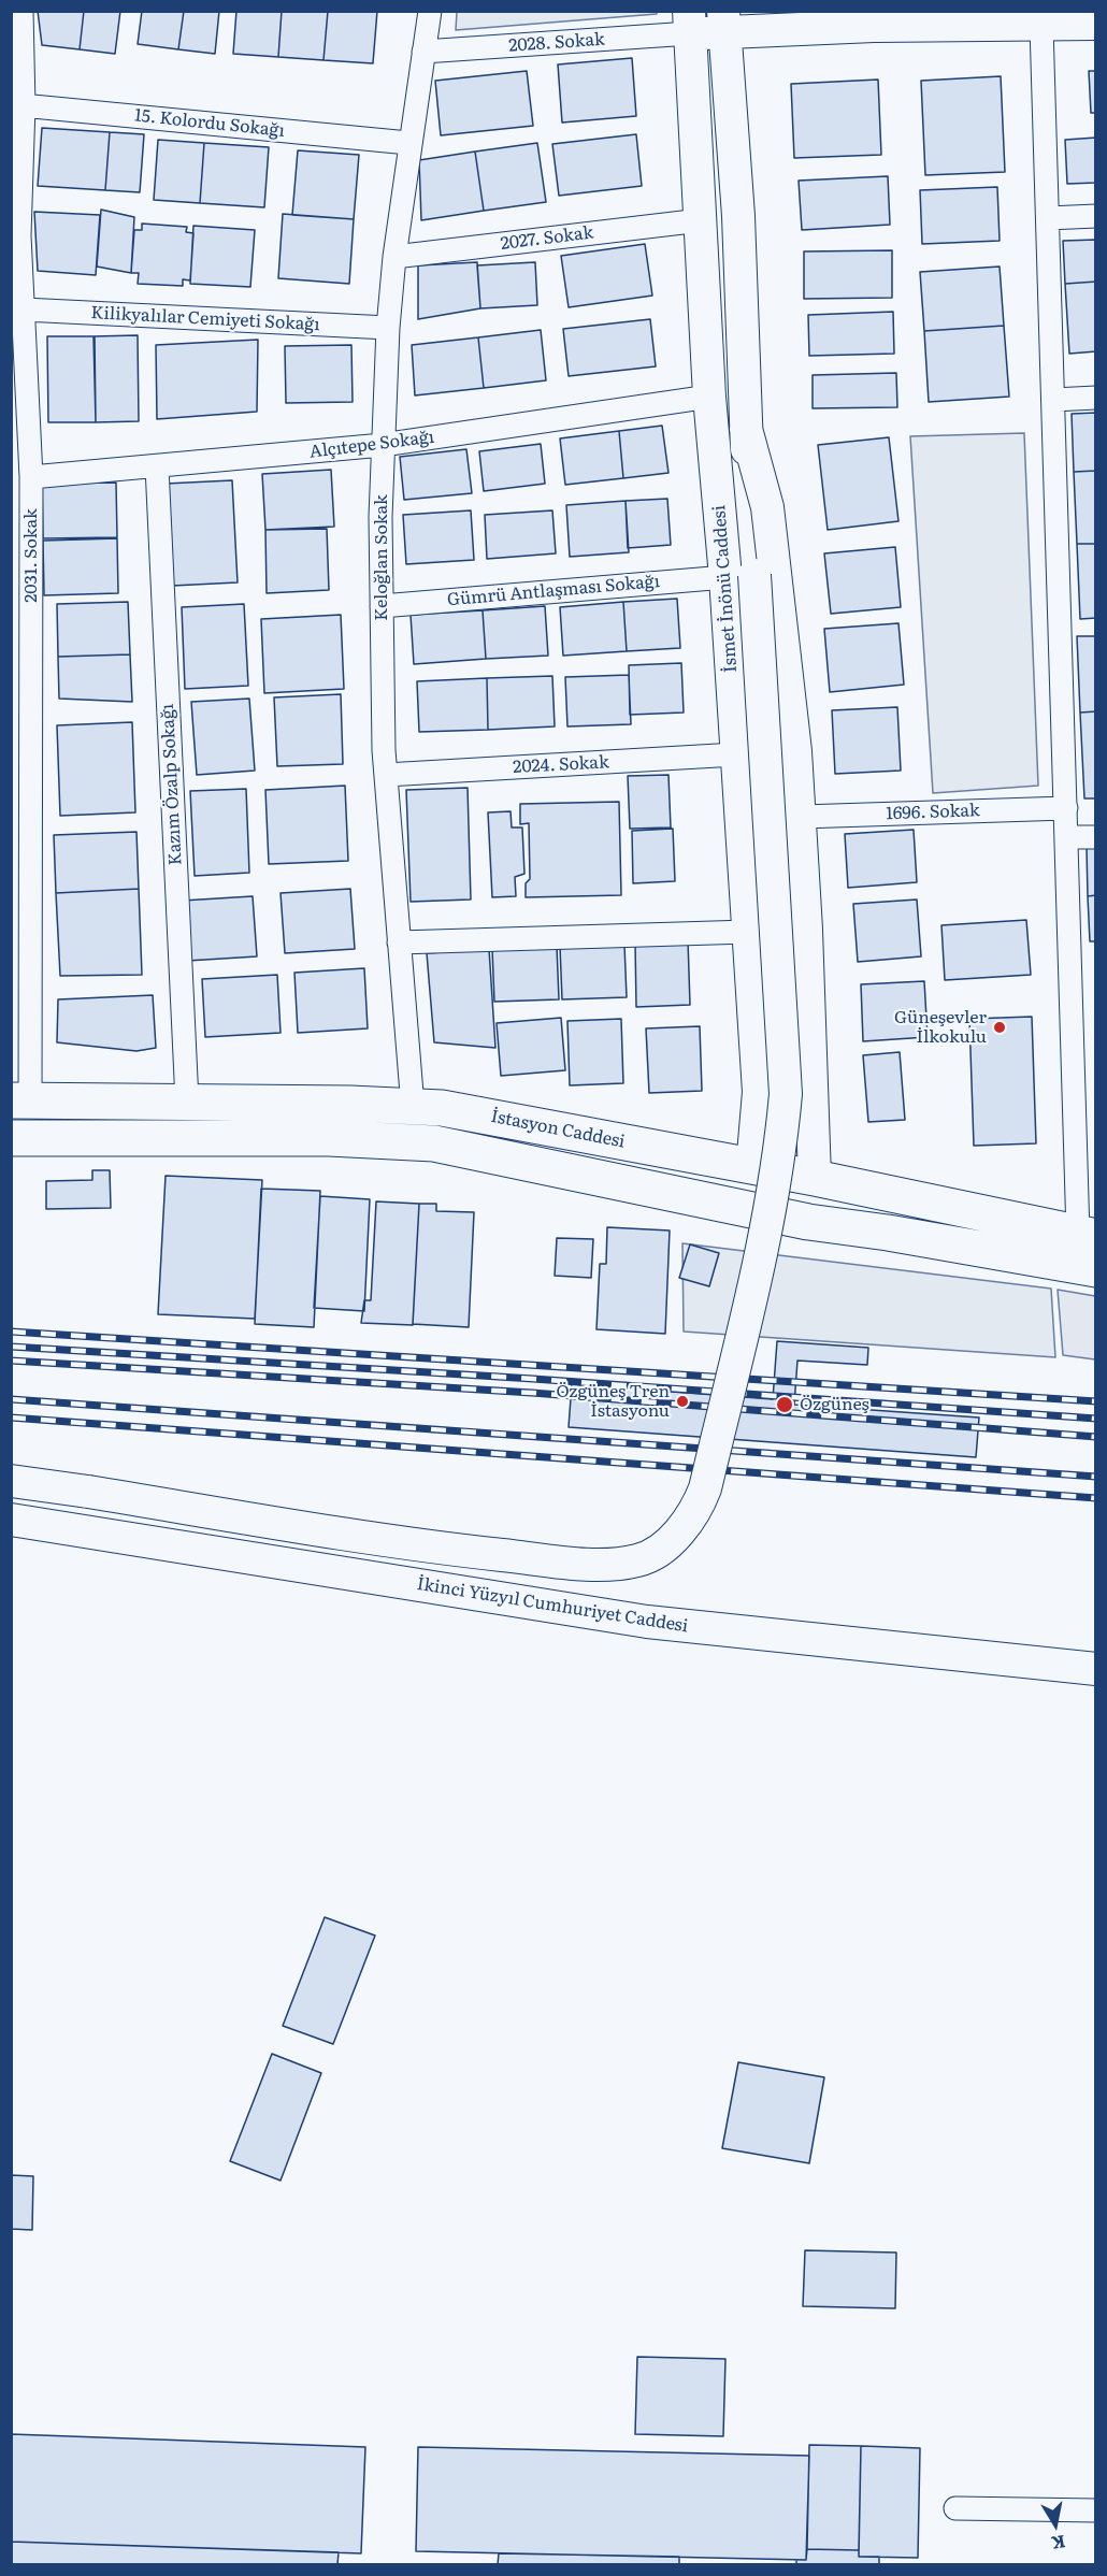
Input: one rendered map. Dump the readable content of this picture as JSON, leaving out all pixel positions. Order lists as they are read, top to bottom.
{
  "streets": {
    "main road": ["İsmet İnönü Caddesi", "İstasyon Caddesi", "İkinci Yüzyıl Cumhuriyet Caddesi"],
    "street": [
      "2028. Sokak",
      "15. Kolordu Sokağı",
      "2027. Sokak",
      "Kilikyalılar Cemiyeti Sokağı",
      "Alçıtepe Sokağı",
      "2031. Sokak",
      "Keloğlan Sokak",
      "Gümrü Antlaşması Sokağı",
      "2024. Sokak",
      "Kazım Özalp Sokağı",
      "1696. Sokak"
    ]
  },
  "crossings": [
    ["2028. Sokak", "Keloğlan Sokak"],
    ["2028. Sokak", "İsmet İnönü Caddesi"],
    ["15. Kolordu Sokağı", "2031. Sokak"],
    ["15. Kolordu Sokağı", "Keloğlan Sokak"],
    ["2027. Sokak", "Keloğlan Sokak"],
    ["2027. Sokak", "İsmet İnönü Caddesi"],
    ["Kilikyalılar Cemiyeti Sokağı", "2031. Sokak"],
    ["Kilikyalılar Cemiyeti Sokağı", "Keloğlan Sokak"],
    ["Alçıtepe Sokağı", "2031. Sokak"],
    ["Alçıtepe Sokağı", "Keloğlan Sokak"],
    ["Alçıtepe Sokağı", "İsmet İnönü Caddesi"],
    ["Alçıtepe Sokağı", "Kazım Özalp Sokağı"],
    ["2031. Sokak", "İstasyon Caddesi"],
    ["Keloğlan Sokak", "Gümrü Antlaşması Sokağı"],
    ["Keloğlan Sokak", "2024. Sokak"],
    ["Keloğlan Sokak", "İstasyon Caddesi"],
    ["İsmet İnönü Caddesi", "Gümrü Antlaşması Sokağı"],
    ["İsmet İnönü Caddesi", "2024. Sokak"],
    ["İsmet İnönü Caddesi", "1696. Sokak"],
    ["İsmet İnönü Caddesi", "İstasyon Caddesi"],
    ["Kazım Özalp Sokağı", "İstasyon Caddesi"]
  ],
  "places": ["Güneşevler İlkokulu", "Özgüneş Tren İstasyonu", "Özgüneş"],
  "north": "bottom"
}
